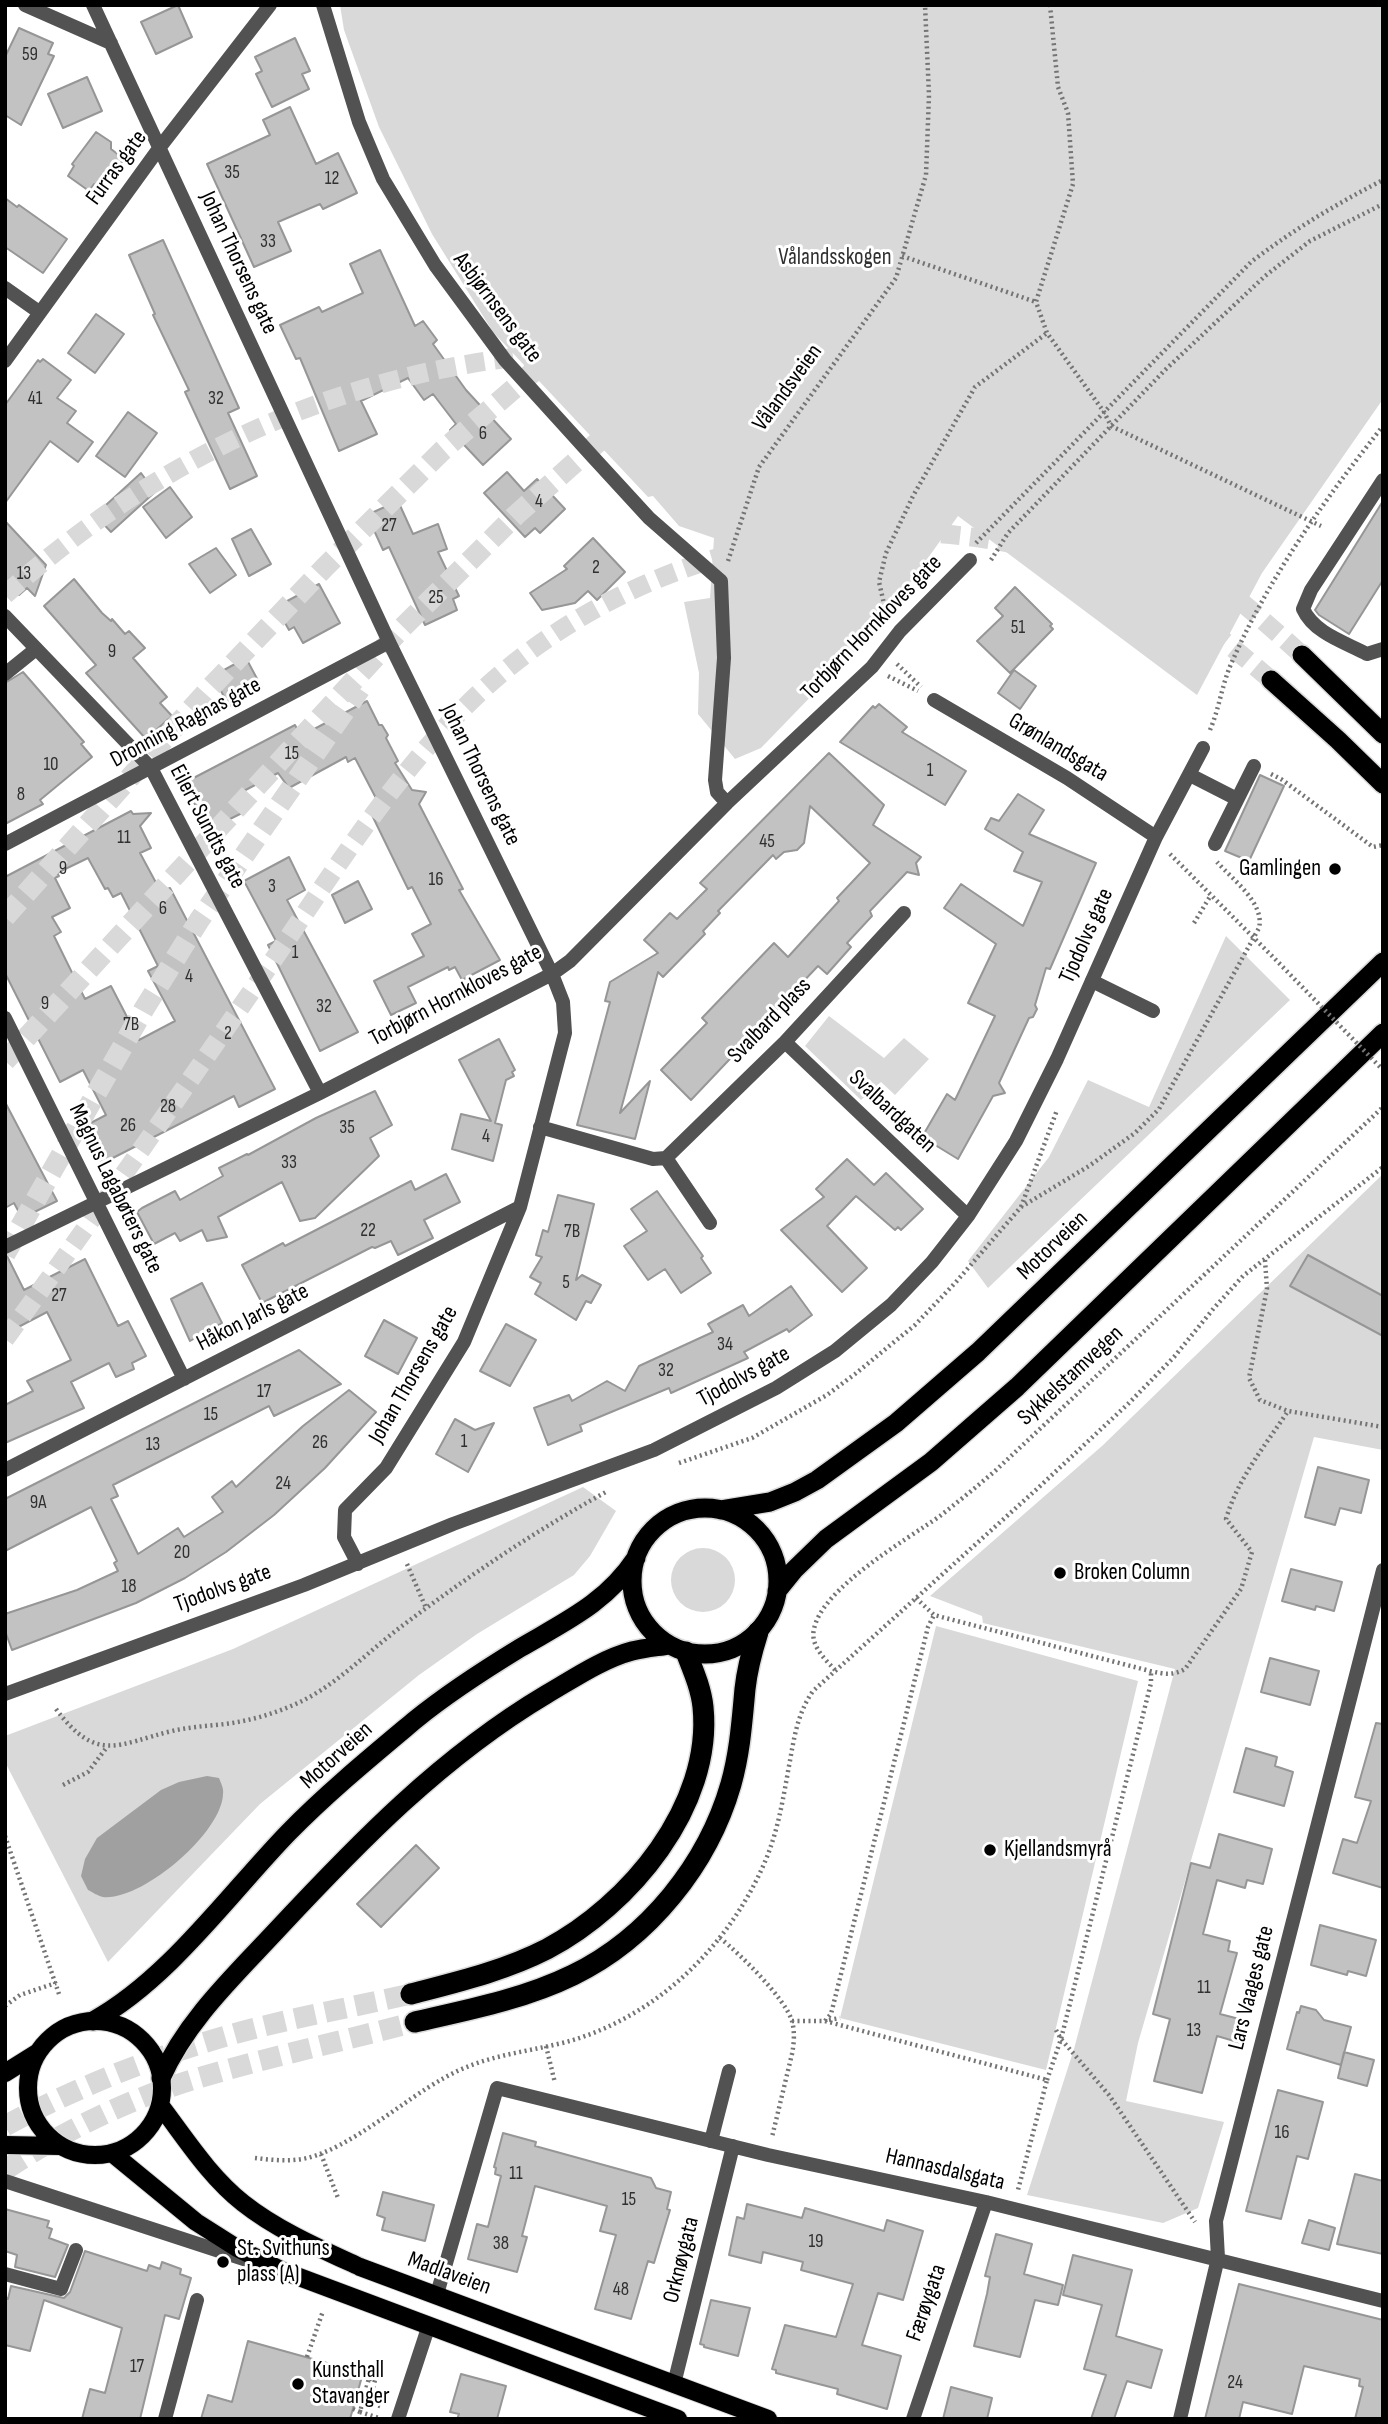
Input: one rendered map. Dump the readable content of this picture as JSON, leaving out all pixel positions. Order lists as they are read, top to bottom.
{
  "streets": {
    "highway": ["Motorveien"],
    "main road": ["Madlaveien"],
    "street": [
      "Furras gate",
      "Johan Thorsens gate",
      "Asbjørnsens gate",
      "Torbjørn Hornkloves gate",
      "Dronning Ragnas gate",
      "Grønlandsgata",
      "Eilert Sundts gate",
      "Tjodolvs gate",
      "Svalbard plass",
      "Svalbardgaten",
      "Magnus Lagabøters gate",
      "Håkon Jarls gate",
      "Lars Vaages gate",
      "Hannasdalsgata",
      "Orknøygata",
      "Færøygata"
    ],
    "path": ["Vålandsveien", "Sykkelstamvegen"]
  },
  "crossings": [
    ["Furras gate", "Johan Thorsens gate"],
    ["Johan Thorsens gate", "Torbjørn Hornkloves gate"],
    ["Johan Thorsens gate", "Dronning Ragnas gate"],
    ["Johan Thorsens gate", "Tjodolvs gate"],
    ["Johan Thorsens gate", "Håkon Jarls gate"],
    ["Asbjørnsens gate", "Vålandsveien"],
    ["Torbjørn Hornkloves gate", "Eilert Sundts gate"],
    ["Torbjørn Hornkloves gate", "Magnus Lagabøters gate"],
    ["Dronning Ragnas gate", "Eilert Sundts gate"],
    ["Grønlandsgata", "Tjodolvs gate"],
    ["Tjodolvs gate", "Svalbardgaten"],
    ["Svalbard plass", "Svalbardgaten"],
    ["Magnus Lagabøters gate", "Håkon Jarls gate"],
    ["Motorveien", "Madlaveien"],
    ["Lars Vaages gate", "Hannasdalsgata"],
    ["Hannasdalsgata", "Orknøygata"],
    ["Hannasdalsgata", "Madlaveien"],
    ["Hannasdalsgata", "Færøygata"],
    ["Orknøygata", "Madlaveien"]
  ],
  "parks": ["Vålandsskogen"],
  "places": [
    "Gamlingen",
    "Broken Column",
    "Kjellandsmyrå",
    "St. Svithuns plass (A)",
    "Kunsthall Stavanger"
  ],
  "house_numbers": [
    "59",
    "35",
    "12",
    "33",
    "41",
    "32",
    "6",
    "4",
    "27",
    "2",
    "13",
    "25",
    "51",
    "9",
    "15",
    "10",
    "1",
    "8",
    "11",
    "45",
    "9",
    "16",
    "3",
    "6",
    "1",
    "4",
    "9",
    "32",
    "7B",
    "2",
    "28",
    "26",
    "35",
    "4",
    "33",
    "22",
    "7B",
    "5",
    "27",
    "34",
    "32",
    "17",
    "15",
    "1",
    "26",
    "13",
    "24",
    "9A",
    "20",
    "18",
    "11",
    "13",
    "16",
    "11",
    "15",
    "19",
    "38",
    "48",
    "17",
    "24"
  ]
}
